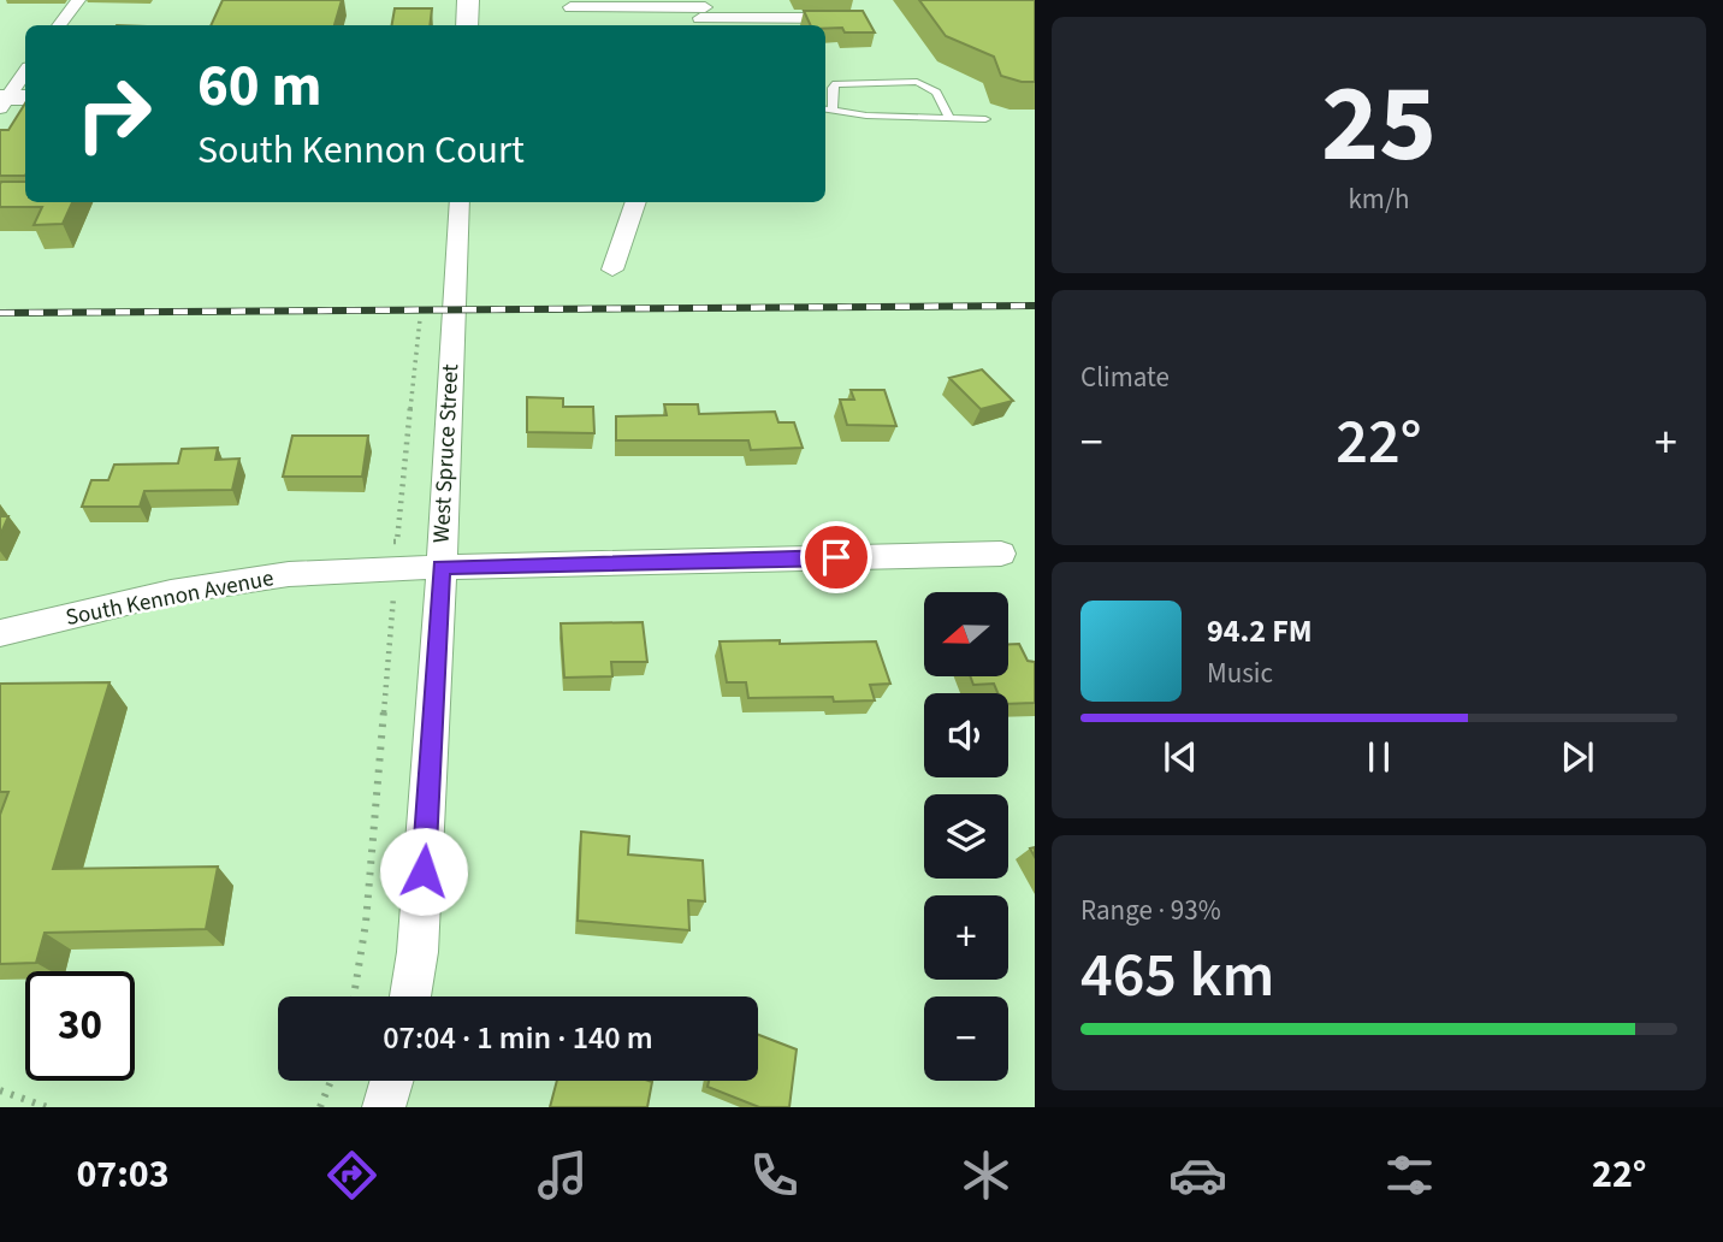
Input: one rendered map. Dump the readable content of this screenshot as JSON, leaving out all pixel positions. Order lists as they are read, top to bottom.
{
  "streets": {
    "street": ["West Spruce Street", "South Kennon Avenue"]
  },
  "crossings": [
    ["West Spruce Street", "South Kennon Avenue"]
  ],
  "north": "left",
  "page": {
    "tile": [
      ["25", "km/h"],
      "Climate",
      ["Range · 93%", "465 km"]
    ],
    "turn": ["60 m", "South Kennon Court"],
    "heat": ["−", "22°", "+"],
    "map_buttons": ["+", "−"],
    "song": ["94.2 FM", "Music"],
    "limit": "30",
    "trip": "07:04 · 1 min · 140 m",
    "tabs": ["07:03", "22°"]
  }
}
